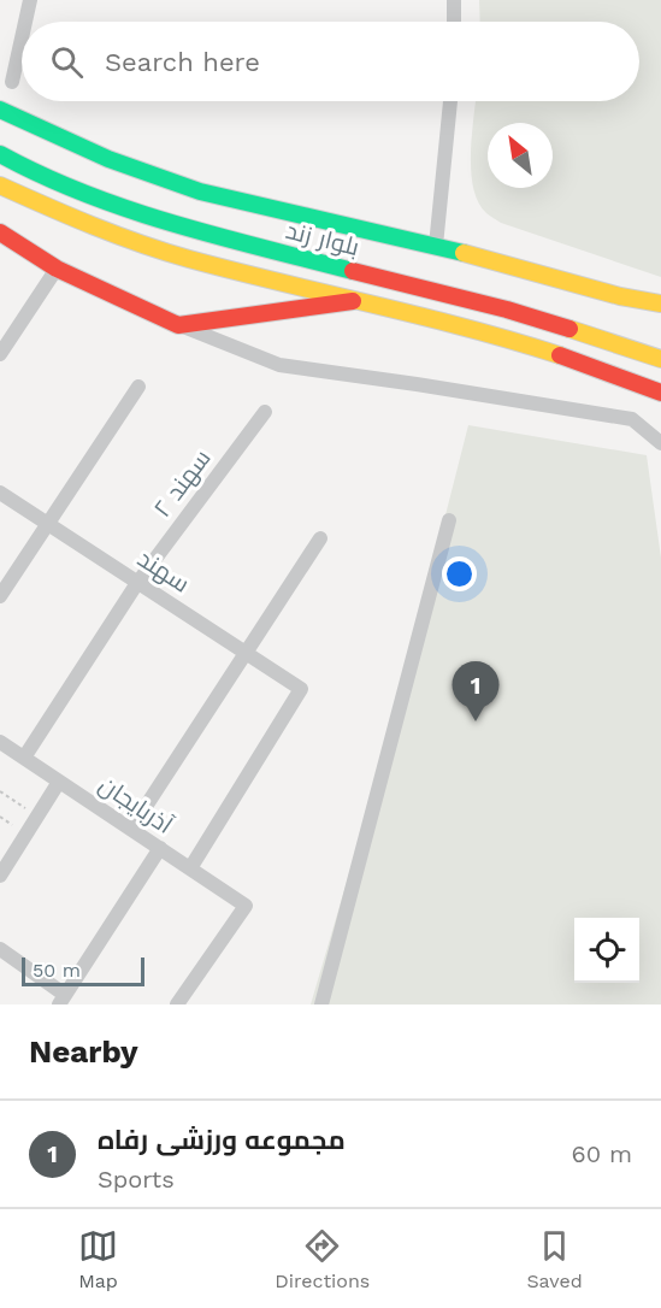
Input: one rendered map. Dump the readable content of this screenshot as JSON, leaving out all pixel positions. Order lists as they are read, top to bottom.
{
  "streets": {
    "main road": ["بلوار زند"],
    "street": ["سهند ۲", "سهند", "آذربایجان"]
  },
  "crossings": [
    ["سهند ۲", "سهند"],
    ["سهند ۲", "آذربایجان"],
    ["سهند", "آذربایجان"]
  ],
  "scale_bar": "50 m",
  "north": "top left",
  "page": {
    "search": "Search here",
    "pins": "1",
    "scale": "50 m",
    "heading": "Nearby",
    "list": [
      {
        "mark": "1",
        "name": "مجموعه ورزشی رفاه",
        "note": "Sports",
        "value": "60 m"
      }
    ],
    "nav": ["Map", "Directions", "Saved"]
  }
}
